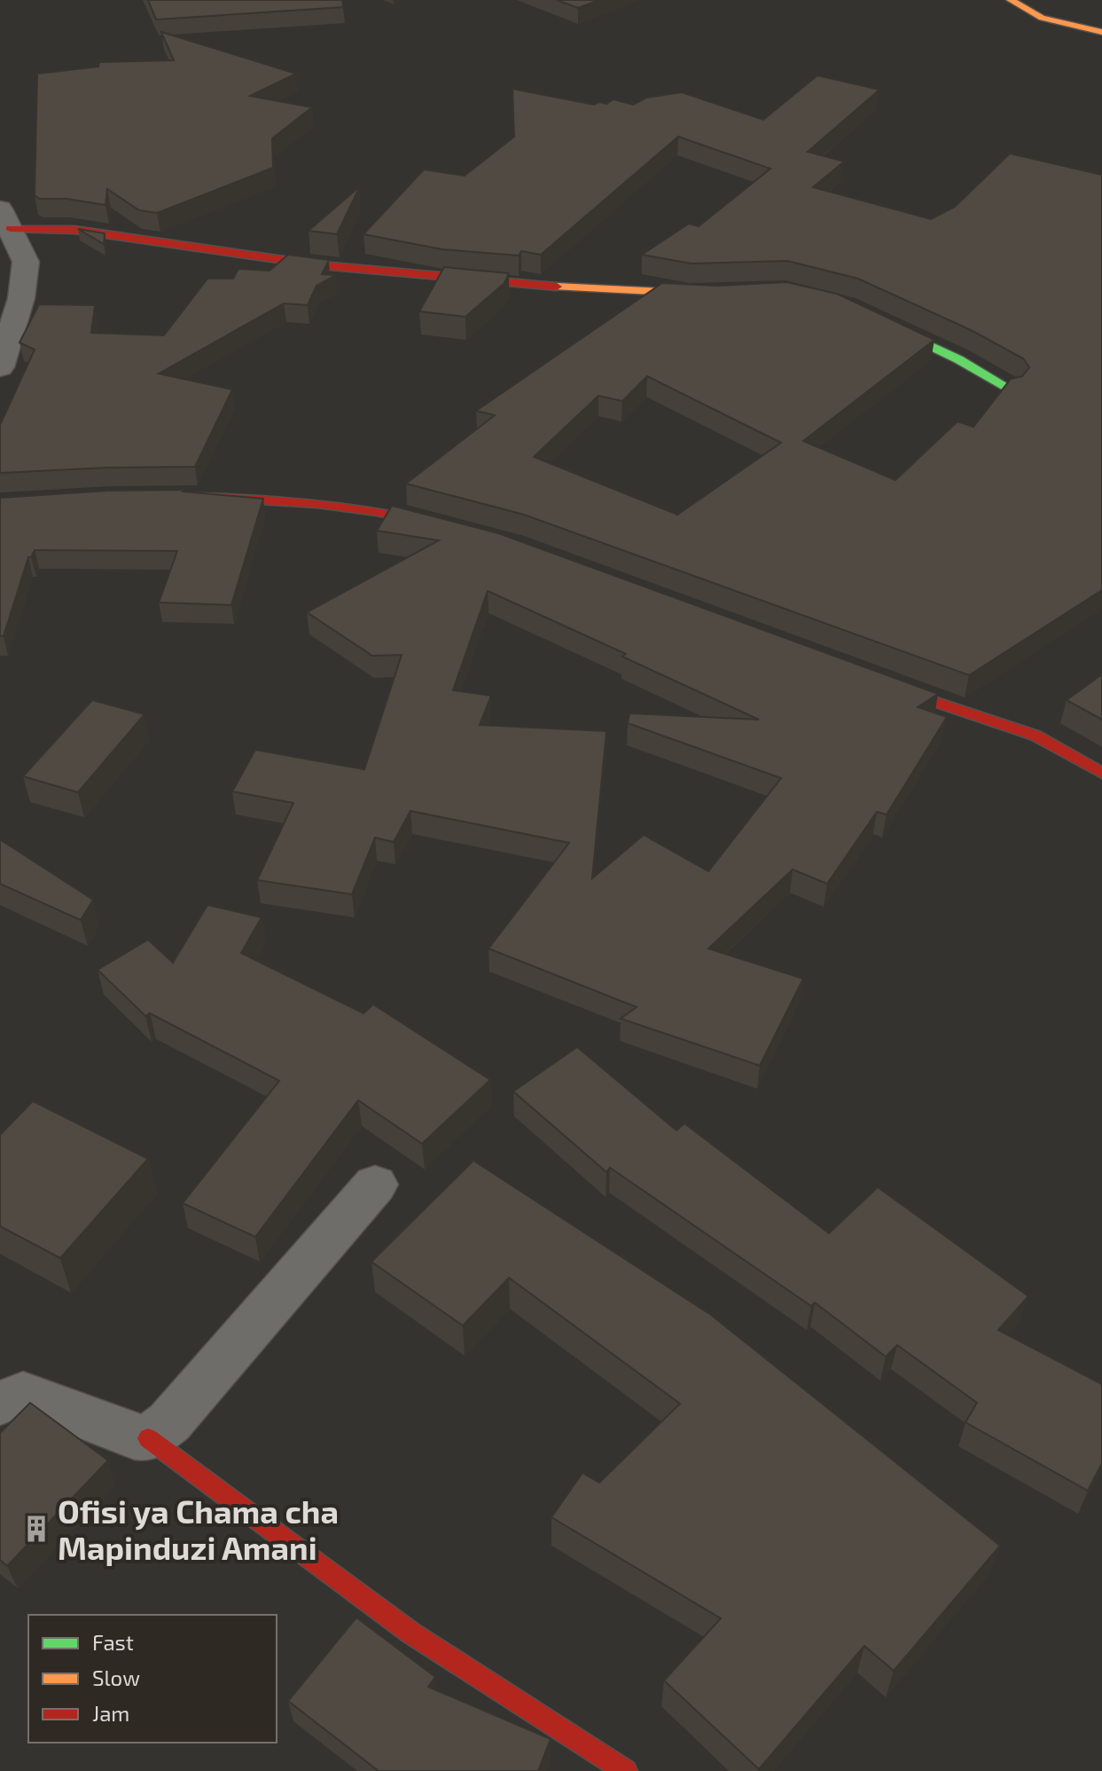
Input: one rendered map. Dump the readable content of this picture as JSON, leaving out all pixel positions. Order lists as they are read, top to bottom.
{
  "places": {
    "building": ["Ofisi ya Chama cha Mapinduzi Amani"]
  },
  "legend": ["Fast", "Slow", "Jam"]
}
